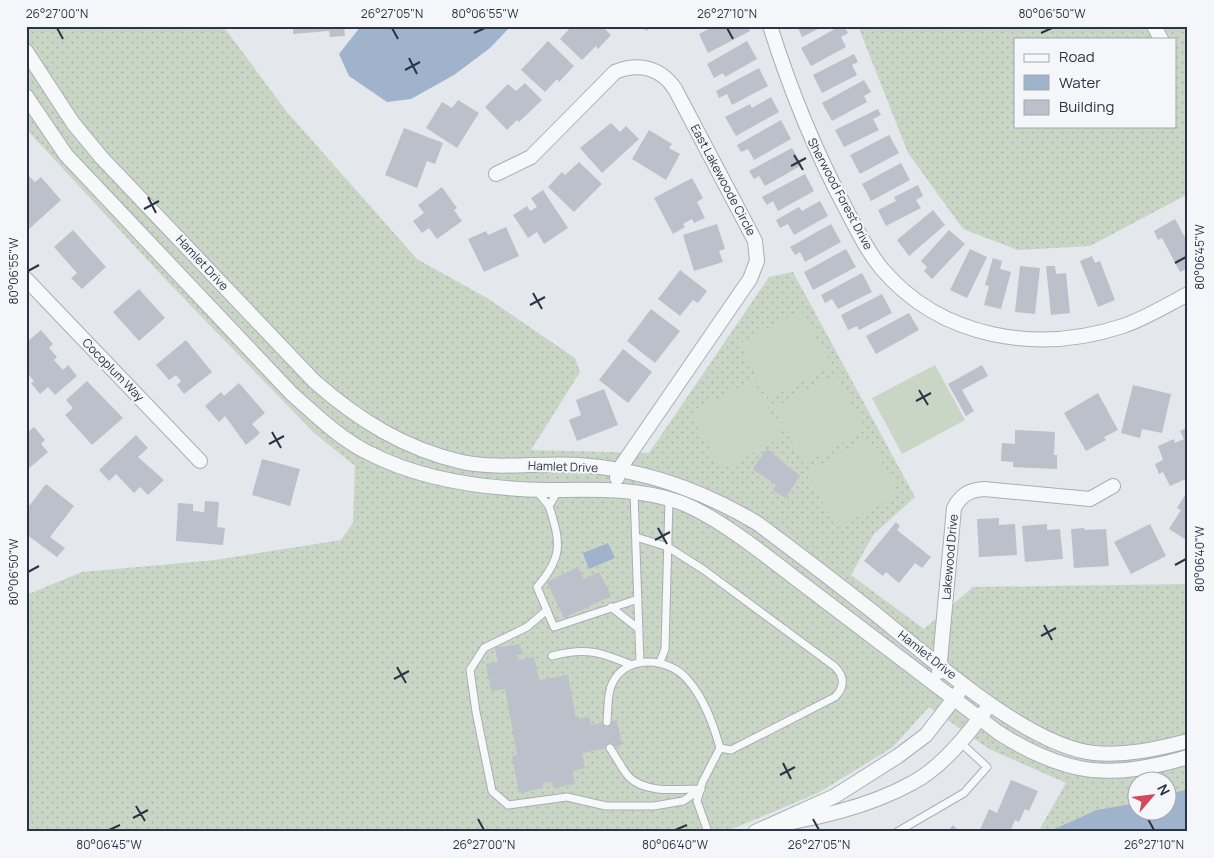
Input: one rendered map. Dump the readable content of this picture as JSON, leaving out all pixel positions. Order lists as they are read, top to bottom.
{
  "streets": {
    "street": [
      "East Lakewoode Circle",
      "Sherwood Forest Drive",
      "Hamlet Drive",
      "Cocoplum Way",
      "Lakewood Drive"
    ]
  },
  "crossings": [
    ["East Lakewoode Circle", "Hamlet Drive"],
    ["Hamlet Drive", "Lakewood Drive"]
  ],
  "legend": ["Road", "Water", "Building"],
  "north": "top right",
  "coordinates": [
    "26°27'00\"N",
    "26°27'05\"N",
    "80°06'55\"W",
    "26°27'10\"N",
    "80°06'50\"W",
    "80°06'45\"W",
    "80°06'40\"W"
  ]
}
